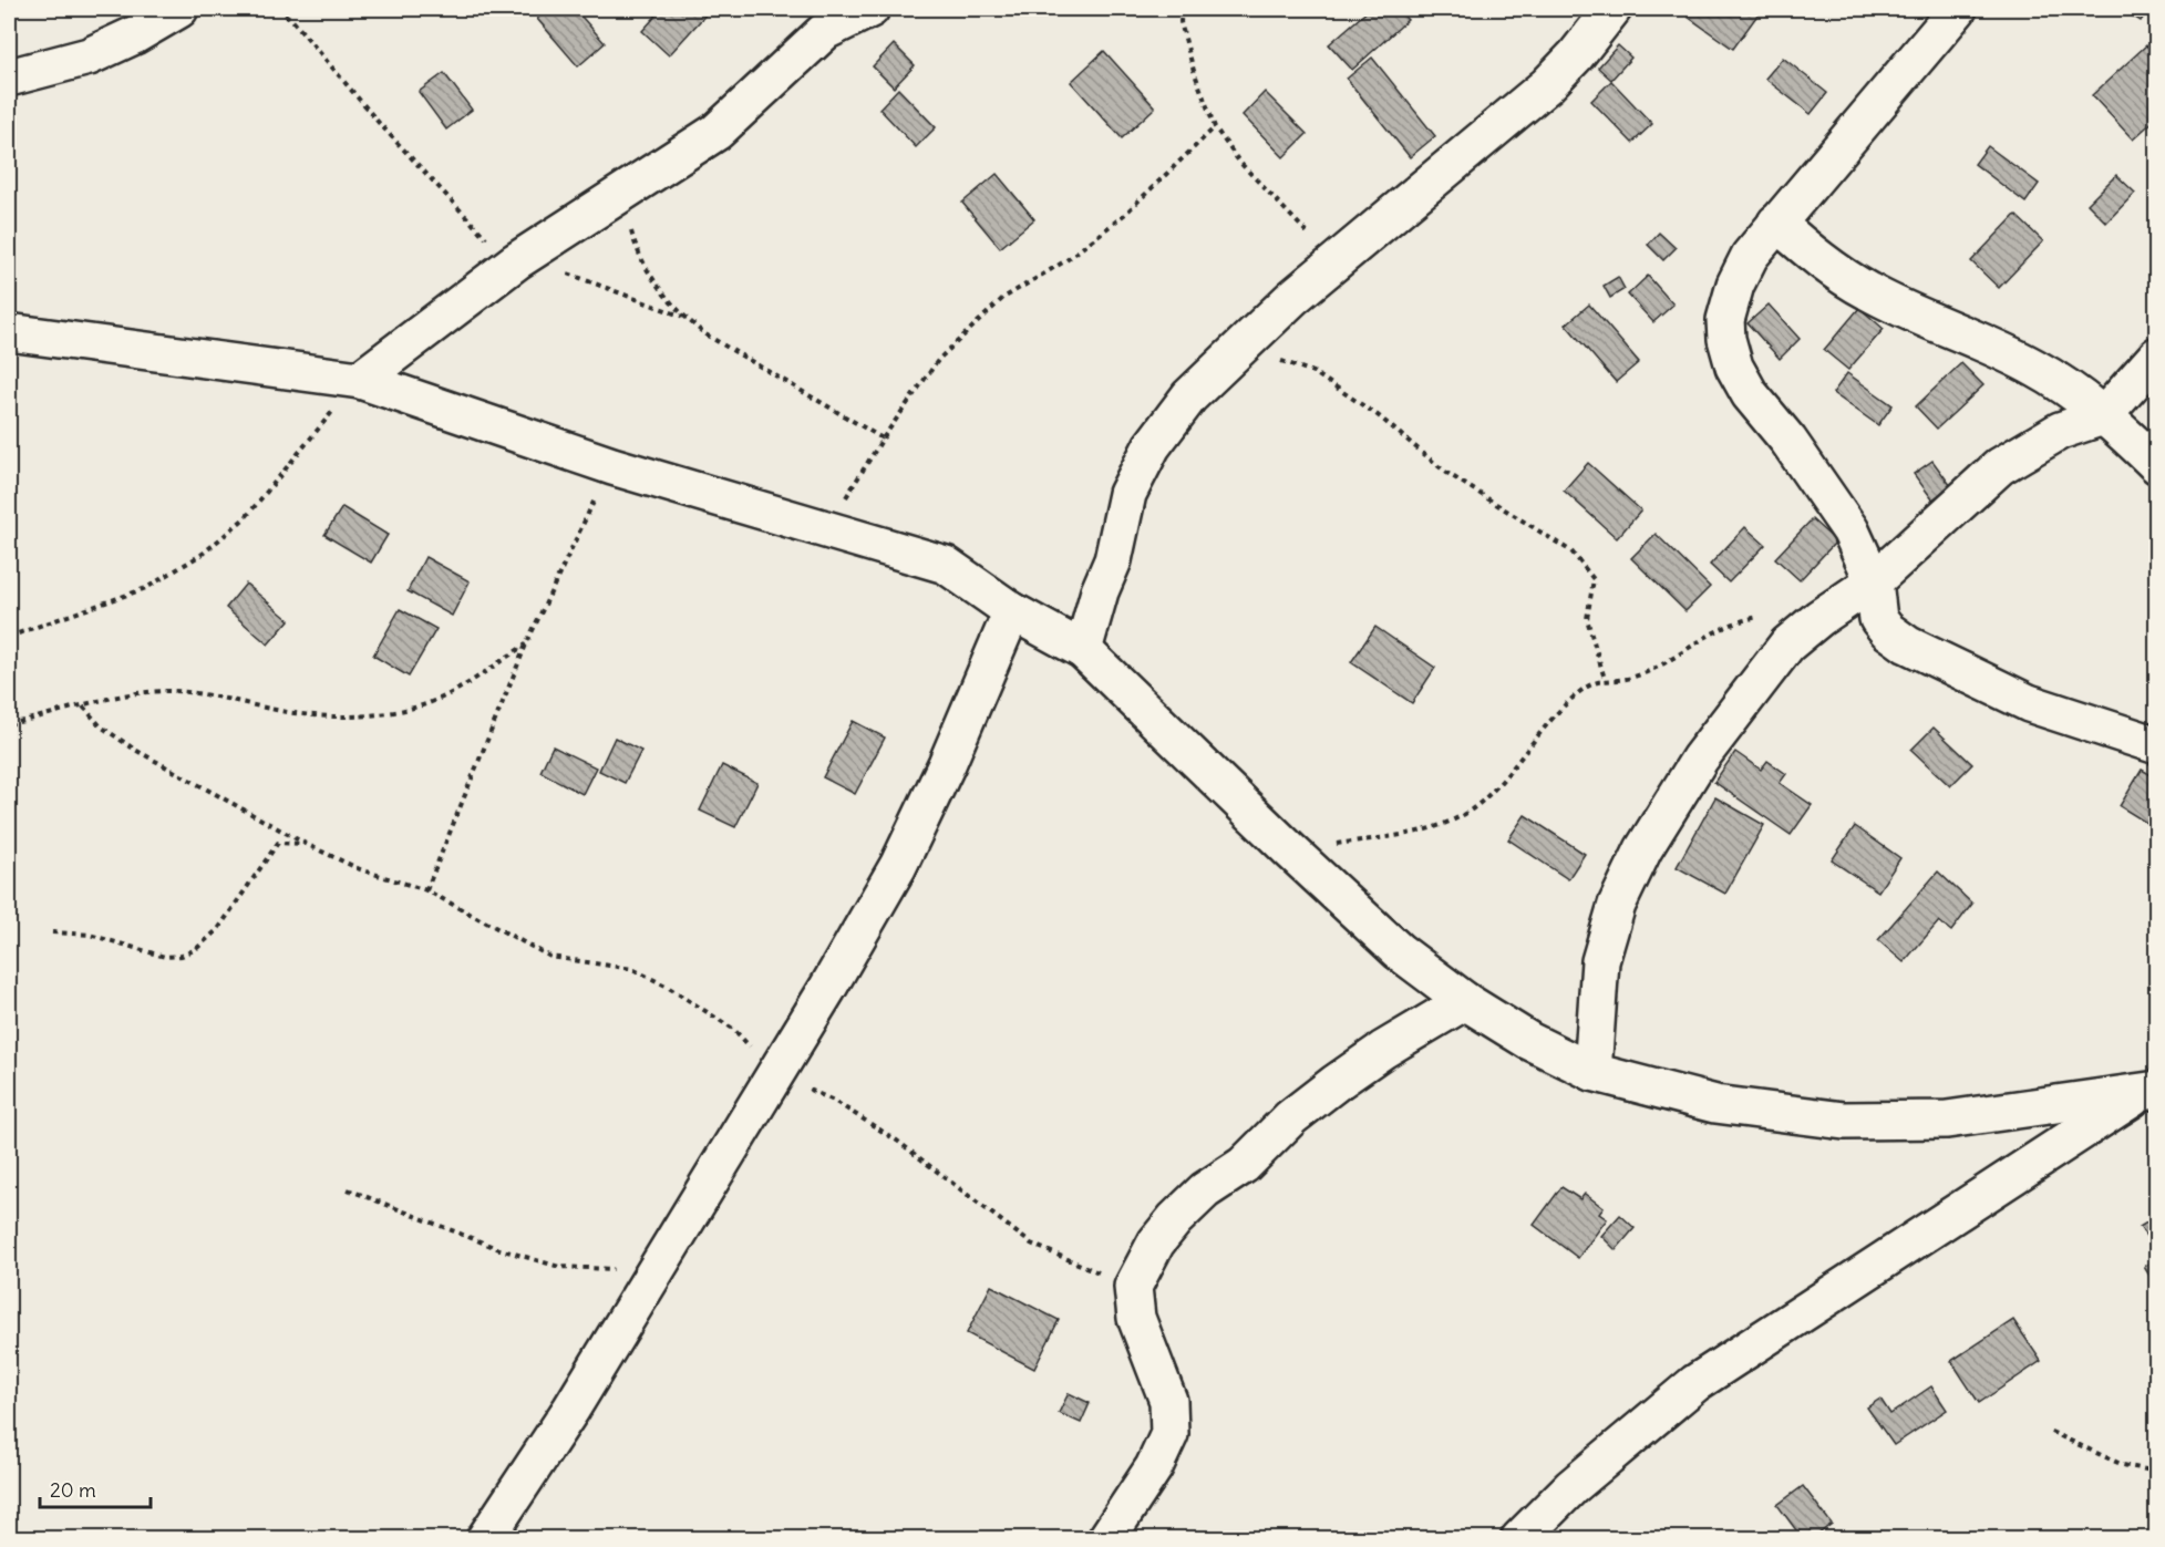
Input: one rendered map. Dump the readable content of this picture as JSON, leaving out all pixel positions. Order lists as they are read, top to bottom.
{
  "scale_bar": "20 m"
}
